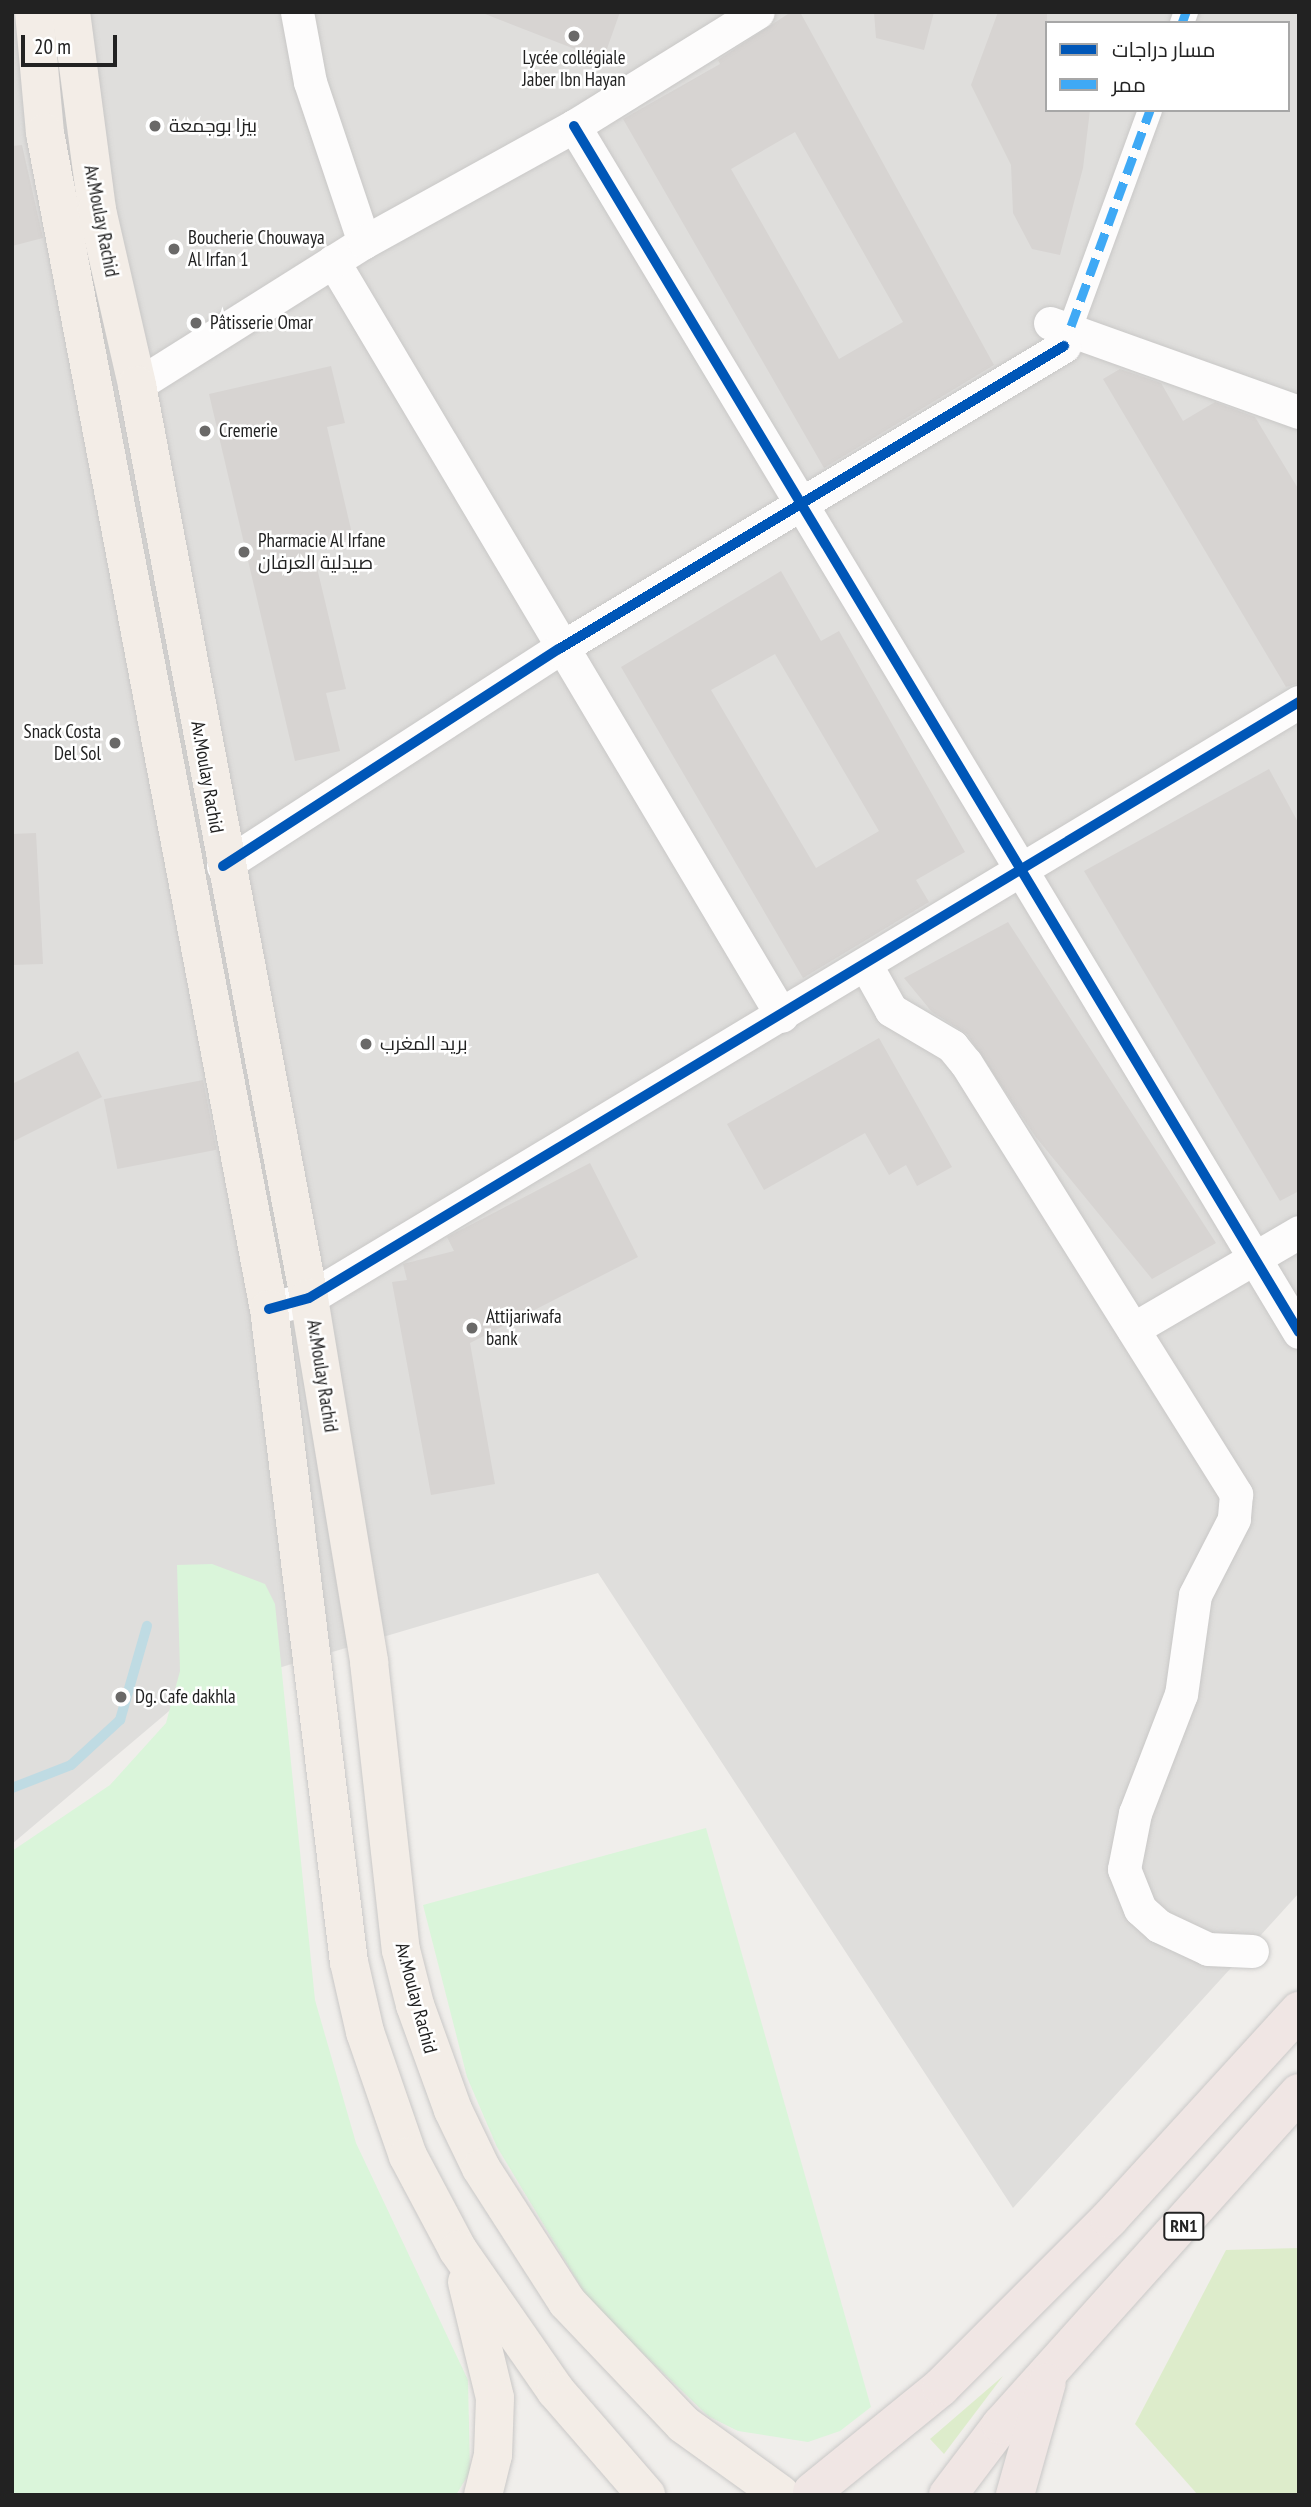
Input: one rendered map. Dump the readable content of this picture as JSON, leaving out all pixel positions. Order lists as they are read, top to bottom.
{
  "streets": {
    "highway": ["RN1"],
    "main road": ["Av.Moulay Rachid"]
  },
  "places": [
    "Lycée collégiale Jaber Ibn Hayan",
    "بيزا بوجمعة",
    "Boucherie Chouwaya Al Irfan 1",
    "Pâtisserie Omar",
    "Cremerie",
    "Pharmacie Al Irfane صيدلية العرفان",
    "Snack Costa Del Sol",
    "بريد المغرب",
    "Attijariwafa bank",
    "Dg. Cafe dakhla"
  ],
  "legend": ["مسار دراجات", "ممر"],
  "scale_bar": "20 m"
}
